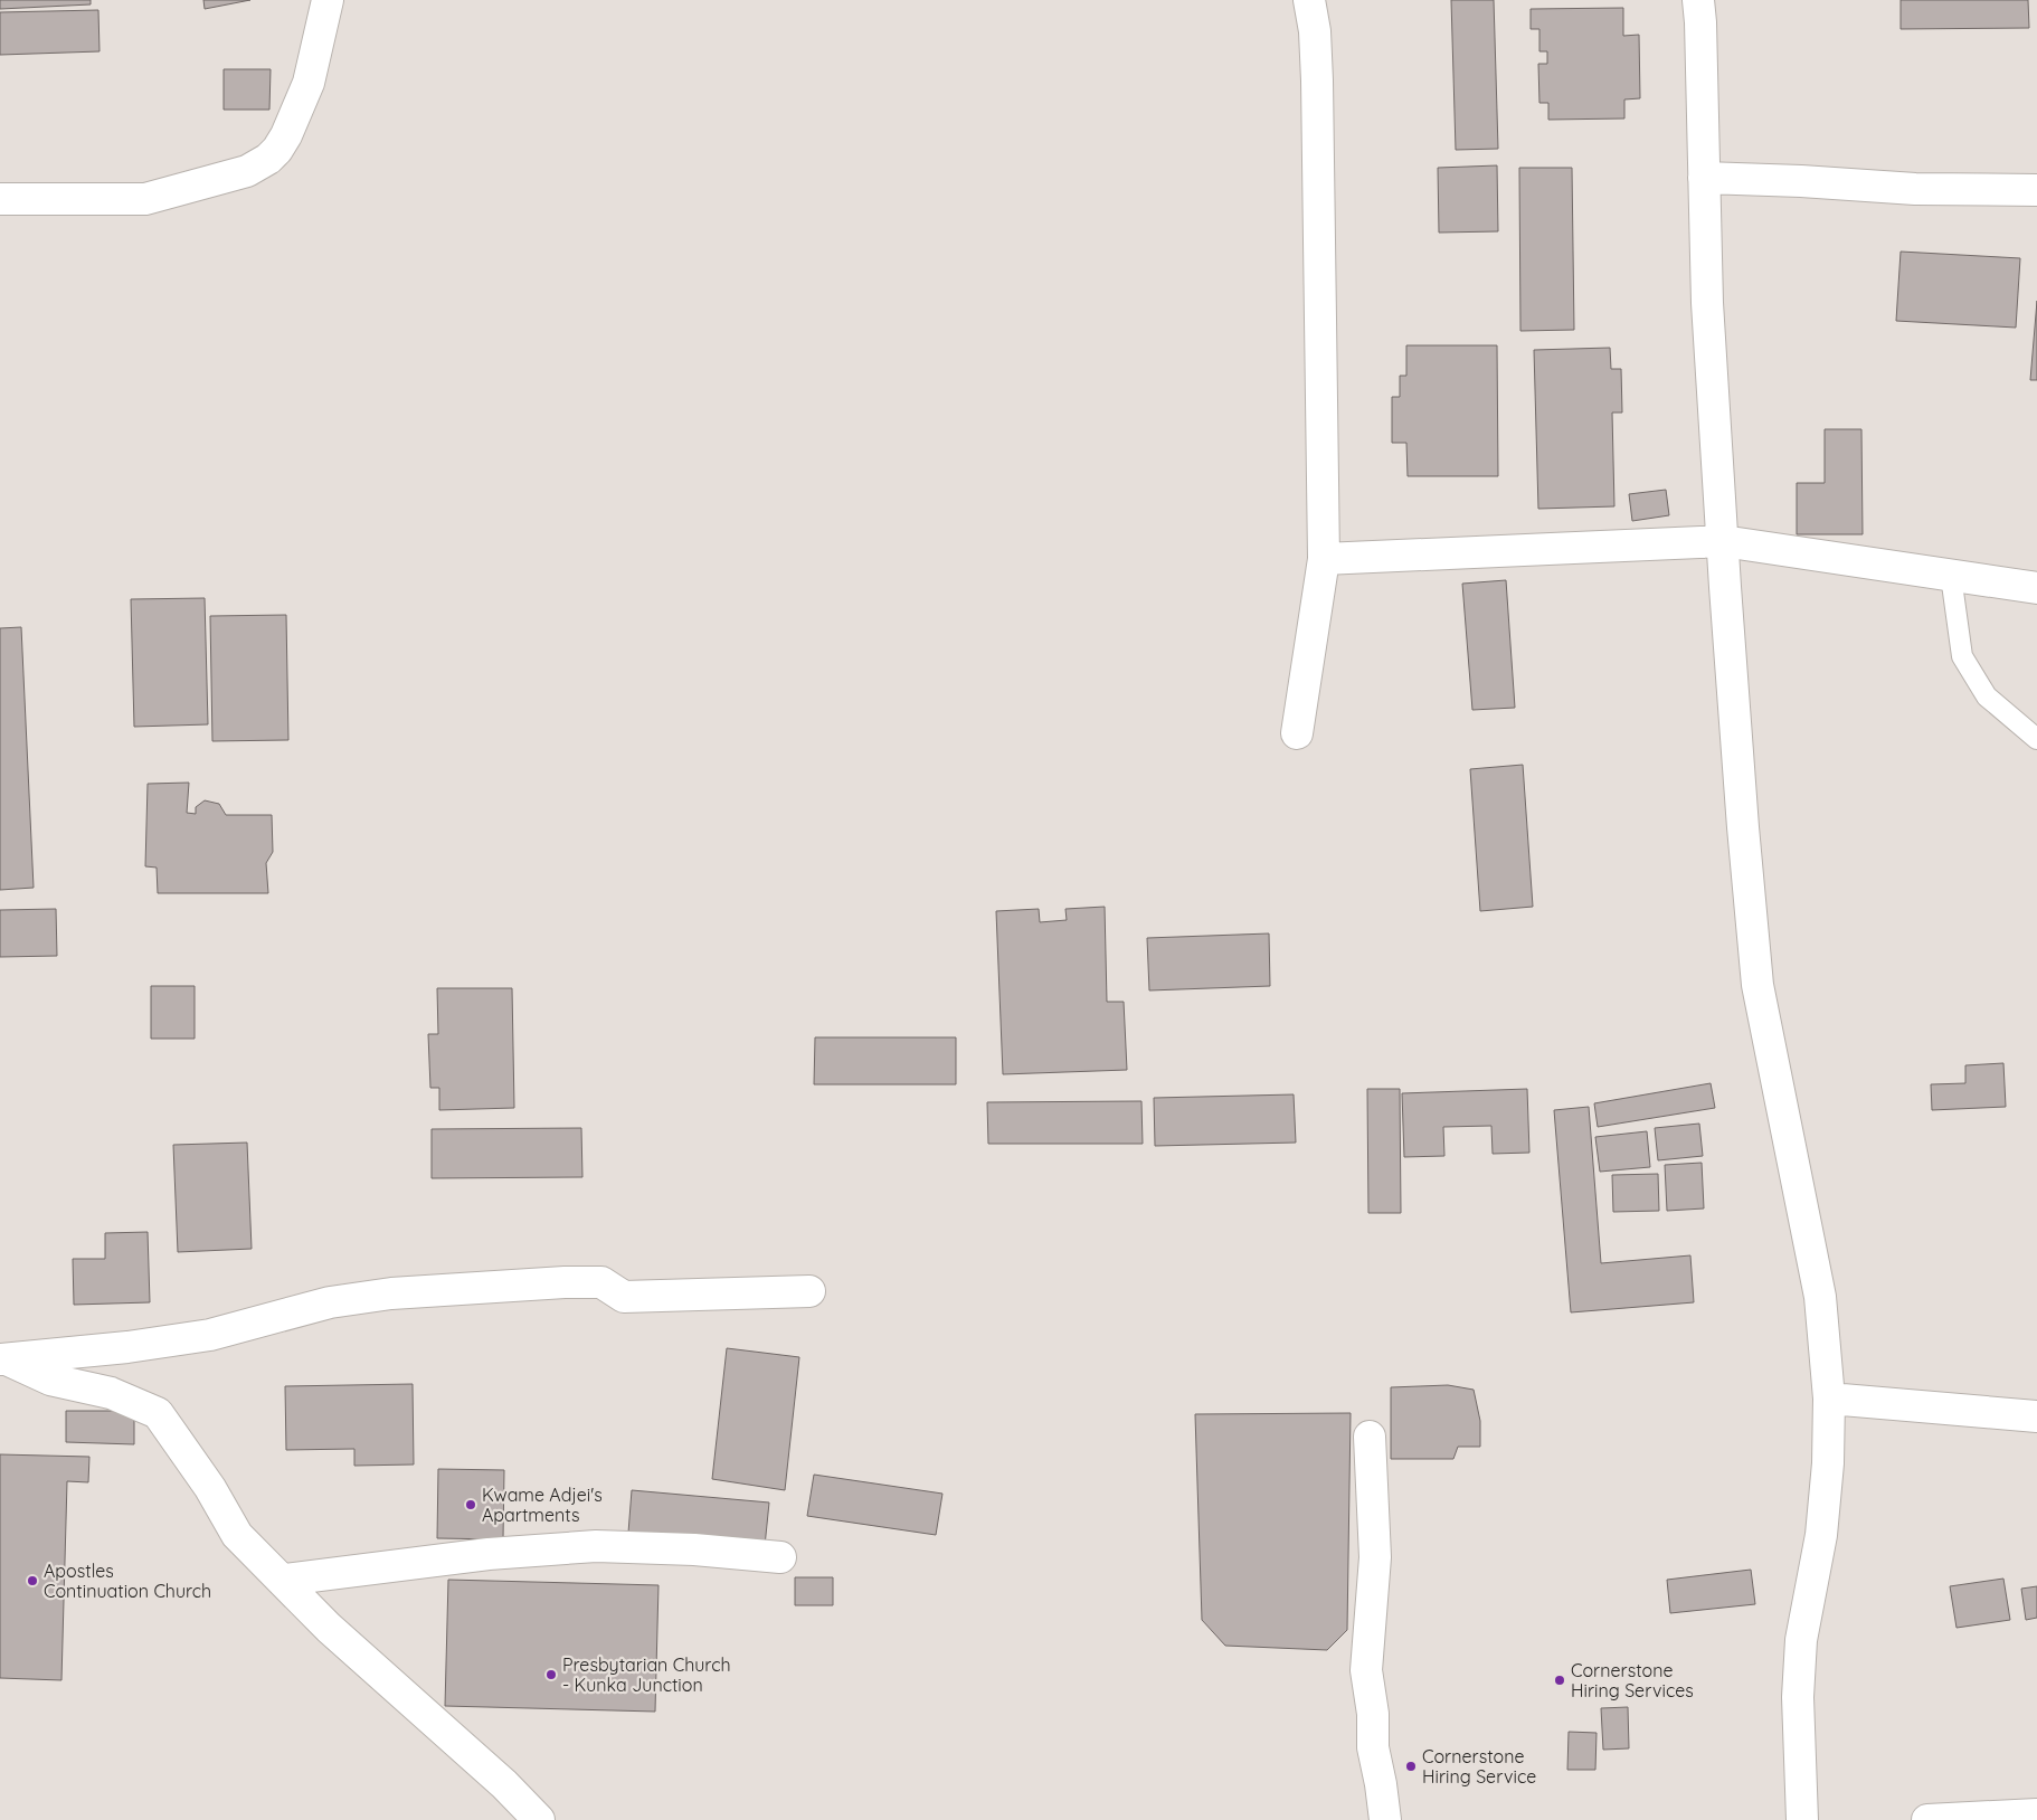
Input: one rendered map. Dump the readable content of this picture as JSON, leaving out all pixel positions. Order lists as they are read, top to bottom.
{
  "places": [
    "Kwame Adjei's Apartments",
    "Apostles Continuation Church",
    "Presbytarian Church - Kunka Junction",
    "Cornerstone Hiring Services",
    "Cornerstone Hiring Service"
  ]
}
